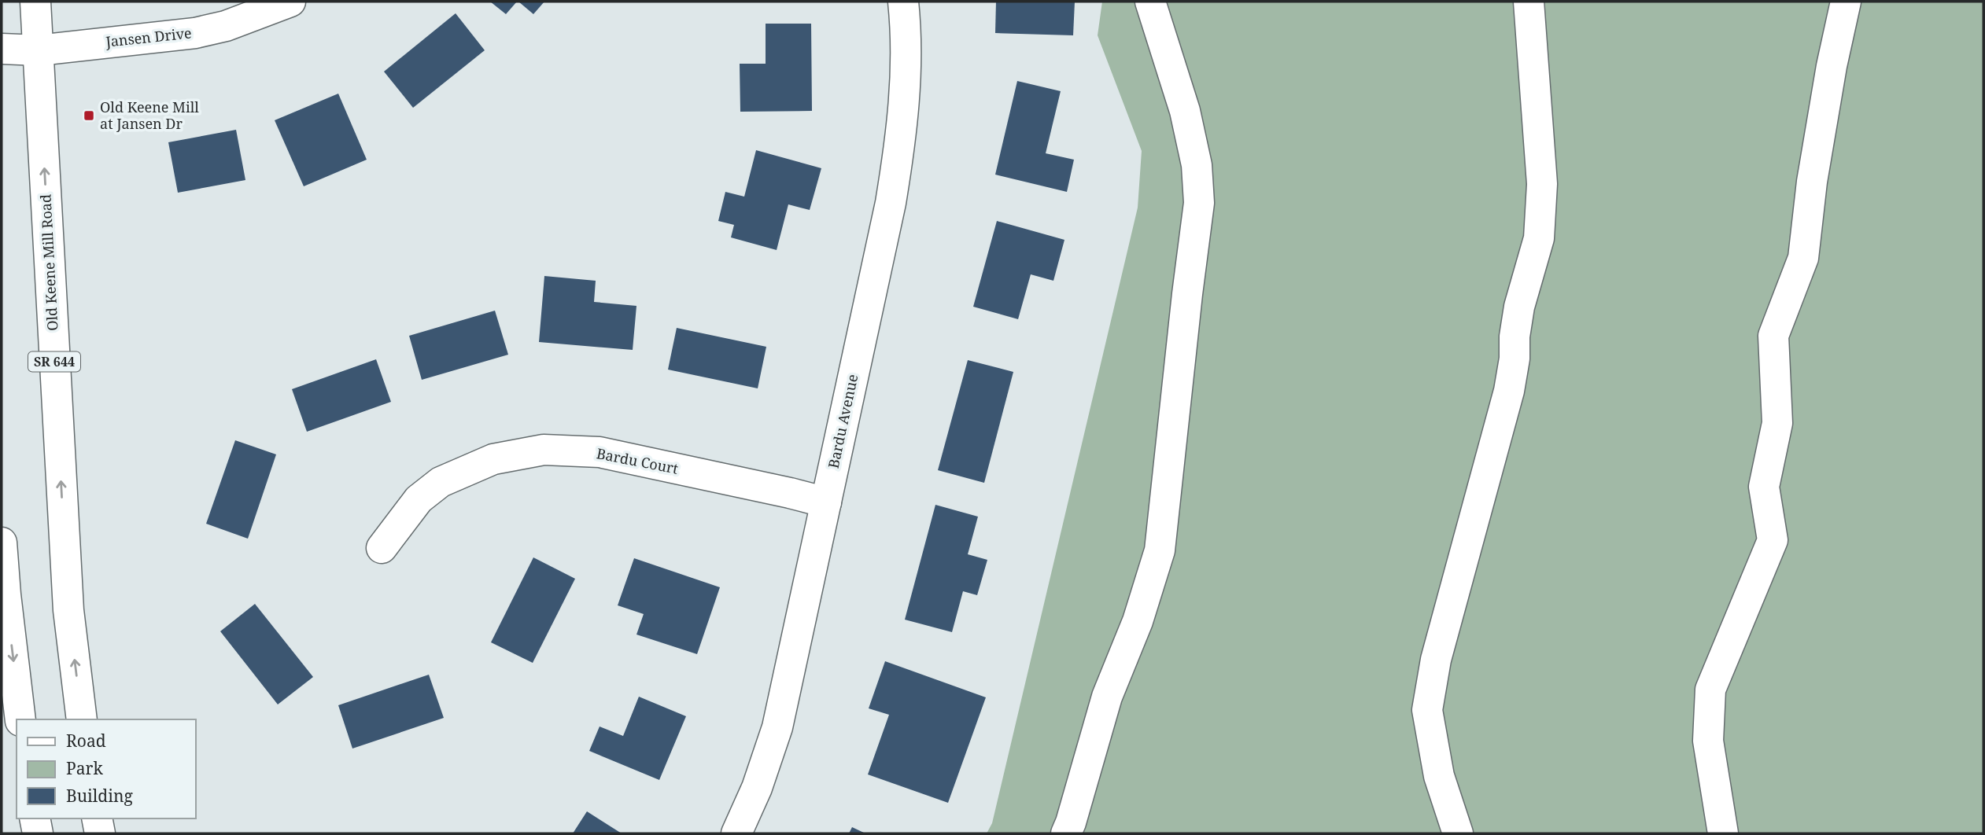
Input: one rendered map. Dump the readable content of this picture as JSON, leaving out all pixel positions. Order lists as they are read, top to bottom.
{
  "streets": {
    "street": [
      "Jansen Drive",
      "Old Keene Mill Road",
      "SR 644",
      "Bardu Avenue",
      "Bardu Court"
    ]
  },
  "crossings": [
    ["Jansen Drive", "Old Keene Mill Road"],
    ["Bardu Avenue", "Bardu Court"]
  ],
  "one_way": ["Old Keene Mill Road"],
  "places": {
    "transit": ["Old Keene Mill at Jansen Dr"]
  },
  "legend": ["Road", "Park", "Building"]
}
